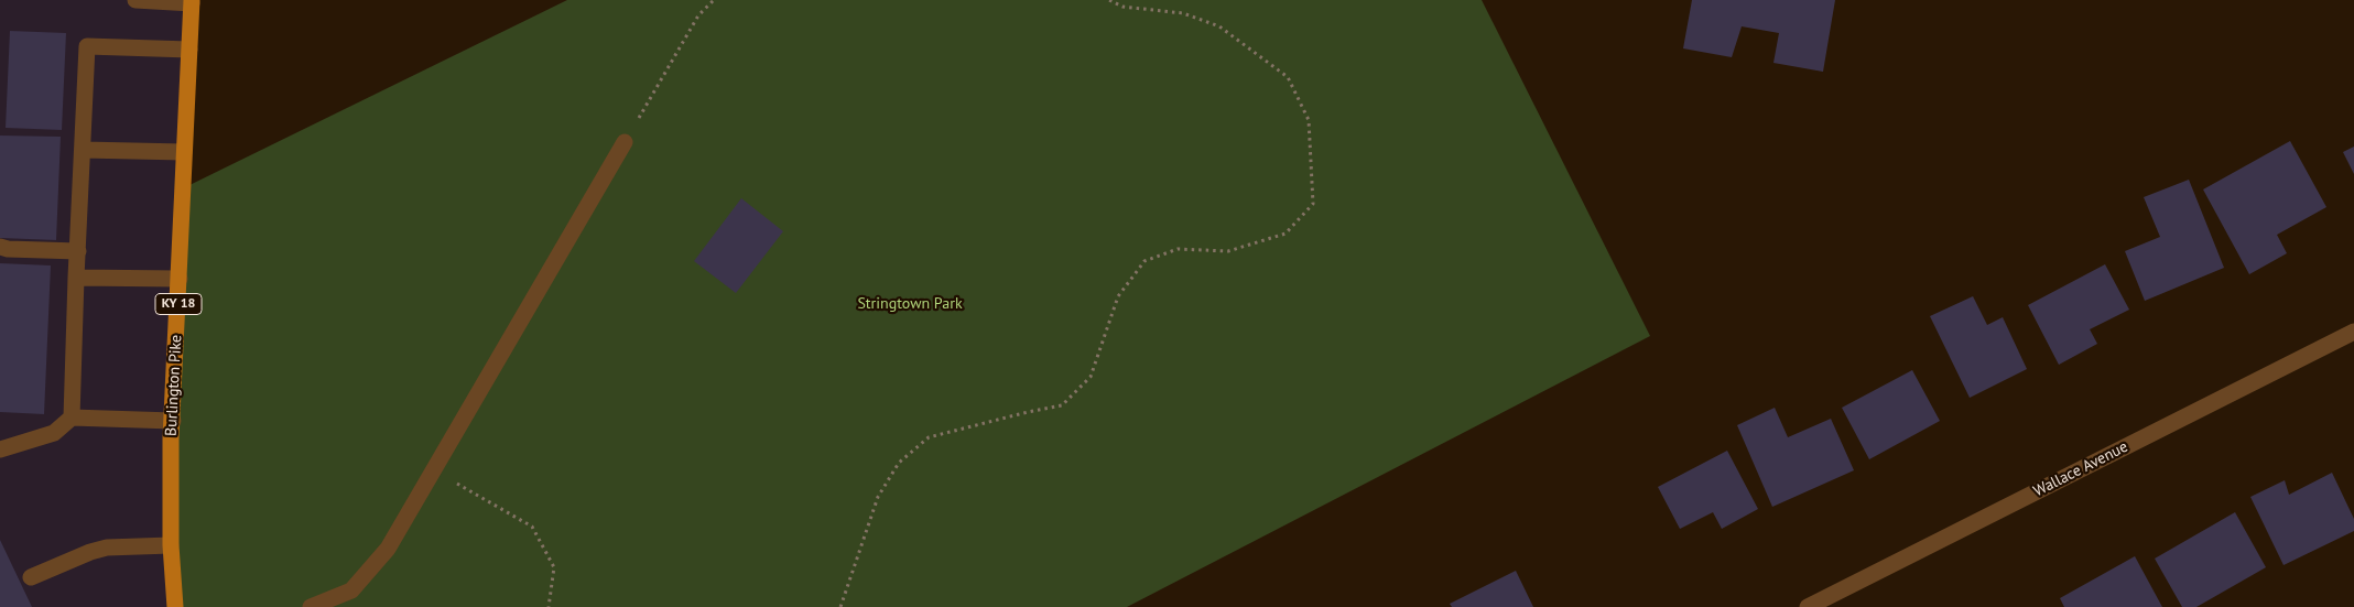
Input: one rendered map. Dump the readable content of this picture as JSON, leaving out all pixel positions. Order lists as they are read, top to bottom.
{
  "streets": {
    "main road": ["KY 18", "Burlington Pike"],
    "street": ["Wallace Avenue"]
  },
  "parks": ["Stringtown Park"]
}
